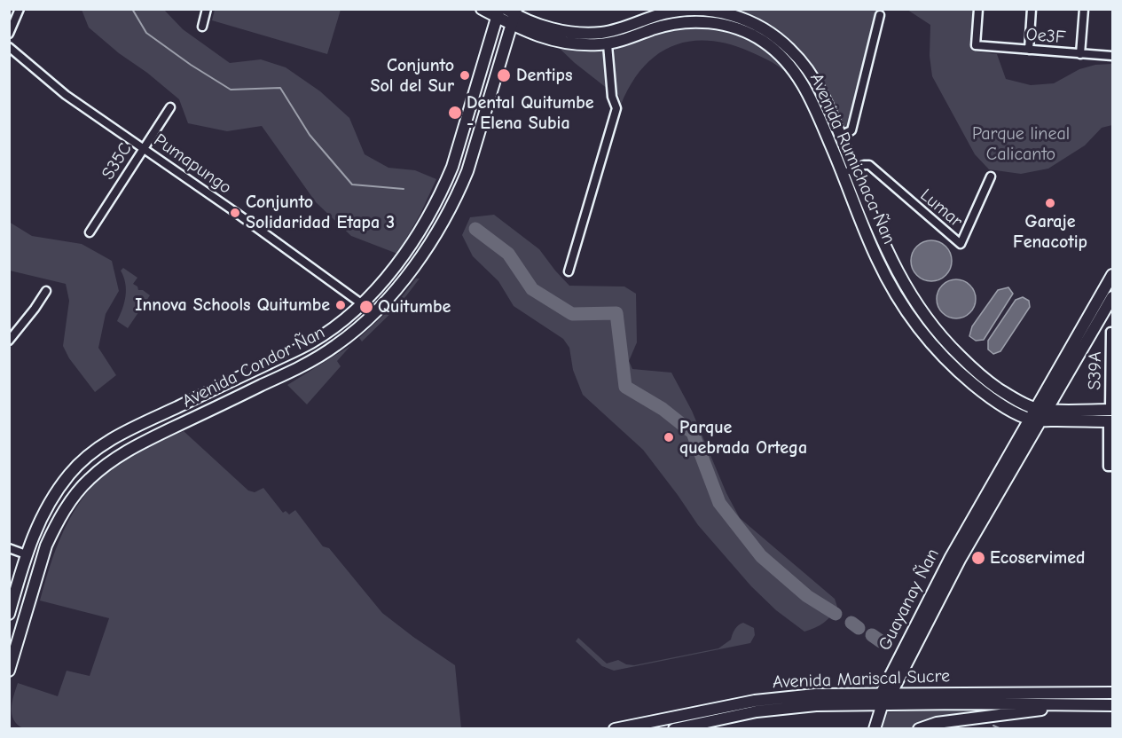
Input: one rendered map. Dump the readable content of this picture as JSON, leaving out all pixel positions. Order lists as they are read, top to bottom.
{
  "streets": {
    "main road": [
      "Avenida Rumichaca Ñan",
      "Avenida Condor Ñan",
      "Guayanay Ñan",
      "Avenida Mariscal Sucre"
    ],
    "street": [
      "Oe3F",
      "S35C",
      "Pumapungo",
      "Lumar",
      "S39A"
    ]
  },
  "crossings": [
    ["Avenida Rumichaca Ñan", "Lumar"],
    ["Avenida Rumichaca Ñan", "Avenida Condor Ñan"],
    ["Avenida Rumichaca Ñan", "S39A"],
    ["Avenida Rumichaca Ñan", "Guayanay Ñan"],
    ["S35C", "Pumapungo"],
    ["Pumapungo", "Avenida Condor Ñan"],
    ["Guayanay Ñan", "Avenida Mariscal Sucre"]
  ],
  "parks": ["Parque lineal Calicanto"],
  "places": [
    "Conjunto Sol del Sur",
    "Dentips",
    "Dental Quitumbe - Elena Subia",
    "Garaje Fenacotip",
    "Conjunto Solidaridad Etapa 3",
    "Innova Schools Quitumbe",
    "Quitumbe",
    "Parque quebrada Ortega",
    "Ecoservimed"
  ]
}
